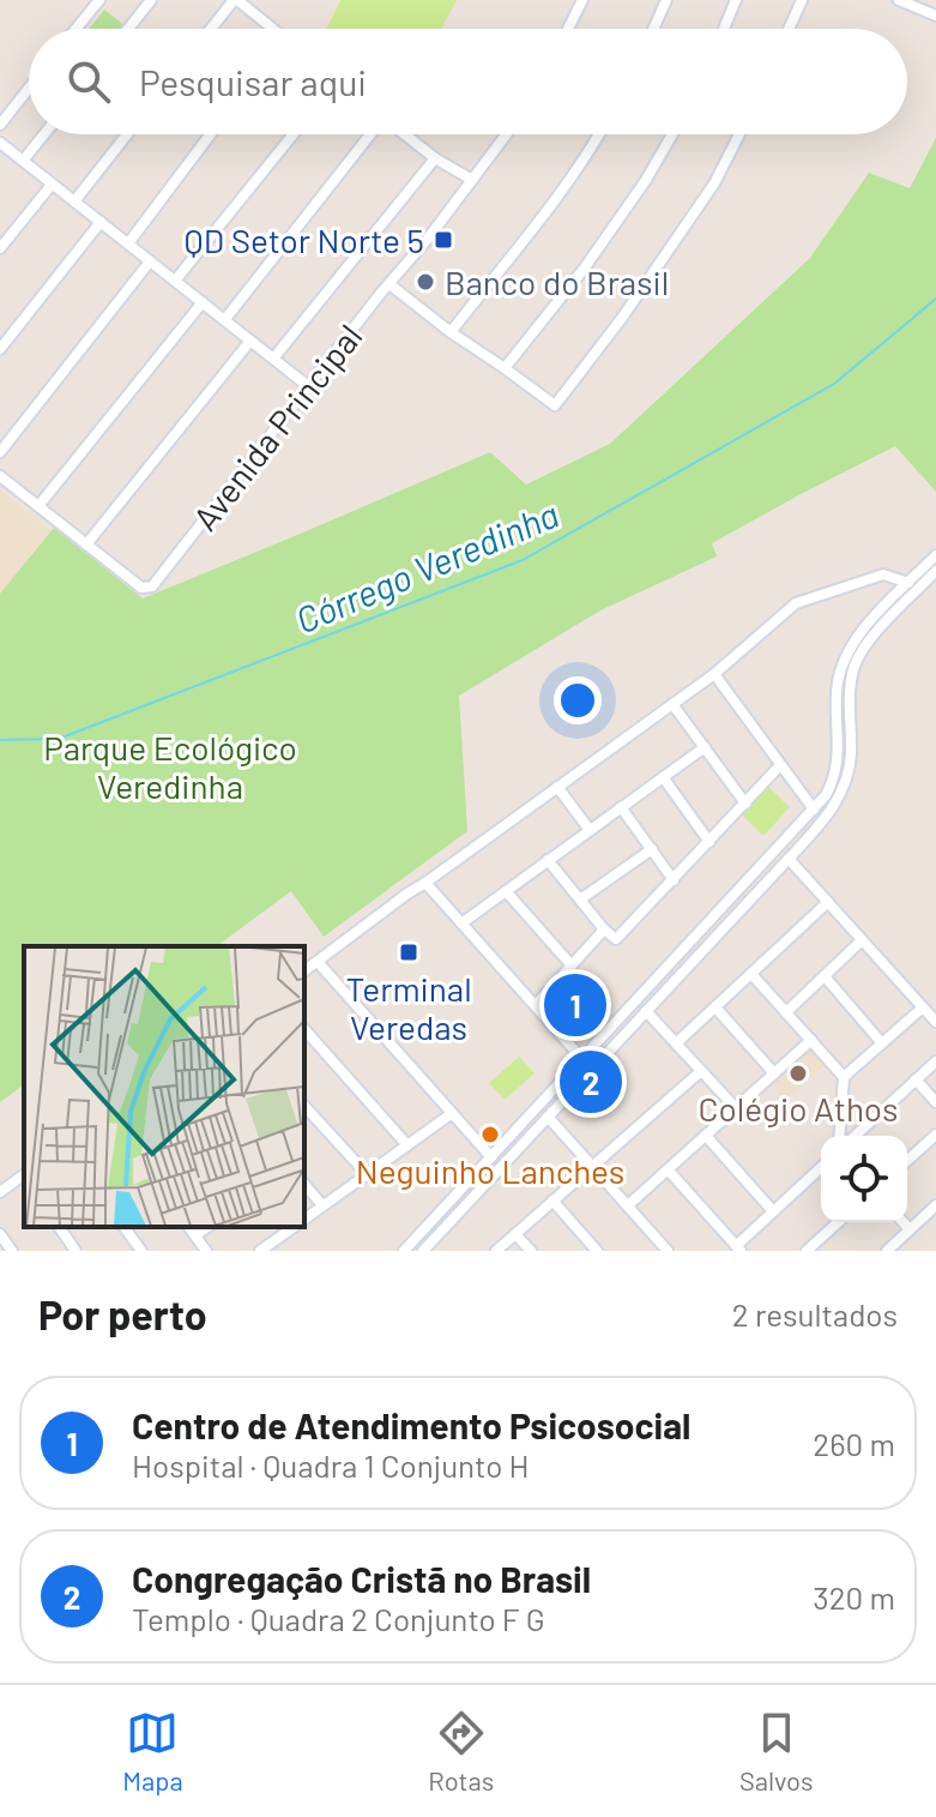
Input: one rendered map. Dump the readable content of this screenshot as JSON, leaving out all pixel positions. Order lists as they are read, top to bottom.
{
  "streets": {
    "street": ["Avenida Principal"]
  },
  "water": ["Córrego Veredinha"],
  "parks": ["Parque Ecológico Veredinha"],
  "places": {
    "transit": ["QD Setor Norte 5", "Terminal Veredas"],
    "other": ["Banco do Brasil", "Colégio Athos", "Neguinho Lanches"]
  },
  "page": {
    "search": "Pesquisar aqui",
    "pins": ["1", "2"],
    "heading": ["Por perto", "2 resultados"],
    "list": [
      {
        "mark": "1",
        "name": "Centro de Atendimento Psicosocial",
        "note": "Hospital · Quadra 1 Conjunto H",
        "value": "260 m"
      },
      {
        "mark": "2",
        "name": "Congregação Cristã no Brasil",
        "note": "Templo · Quadra 2 Conjunto F G",
        "value": "320 m"
      }
    ],
    "nav": ["Mapa", "Rotas", "Salvos"]
  }
}
